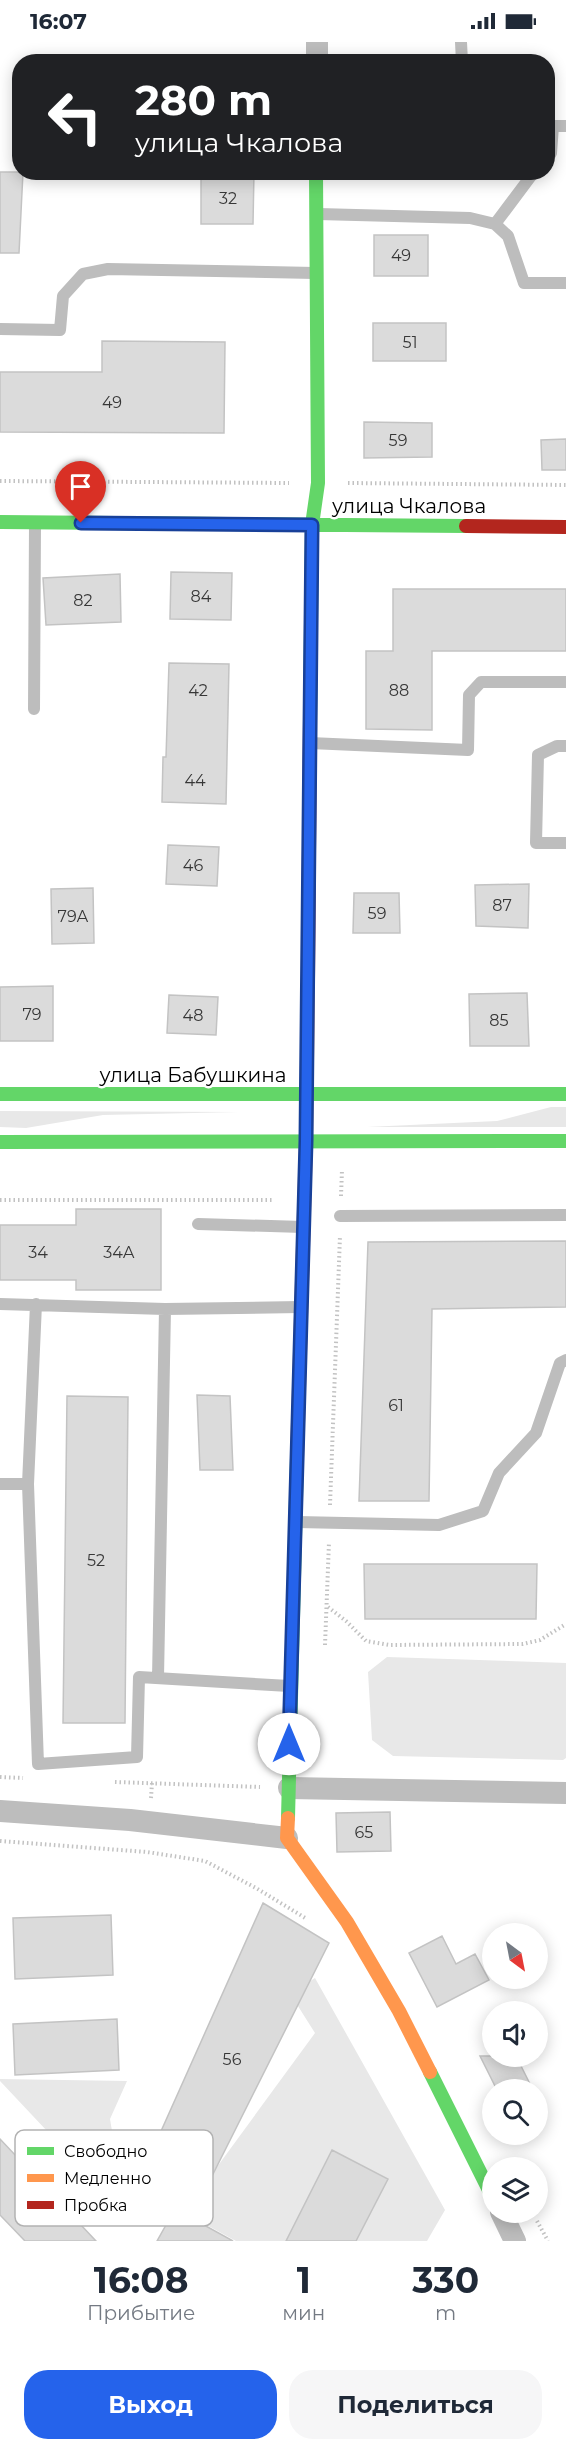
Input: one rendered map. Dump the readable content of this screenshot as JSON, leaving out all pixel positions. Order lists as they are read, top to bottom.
{
  "streets": {
    "street": ["улица Чкалова", "улица Бабушкина"]
  },
  "house_numbers": [
    "32",
    "49",
    "51",
    "49",
    "59",
    "84",
    "82",
    "42",
    "88",
    "44",
    "46",
    "87",
    "59",
    "79А",
    "79",
    "48",
    "85",
    "34",
    "34А",
    "61",
    "52",
    "65",
    "56"
  ],
  "legend": ["Свободно", "Медленно", "Пробка"],
  "north": "bottom right",
  "page": {
    "status": "16:07",
    "turn": ["280 m", "улица Чкалова"],
    "eta": [
      "16:08",
      "Прибытие",
      "1",
      "мин",
      "330",
      "m"
    ],
    "buttons": ["Выход", "Поделиться"]
  }
}
